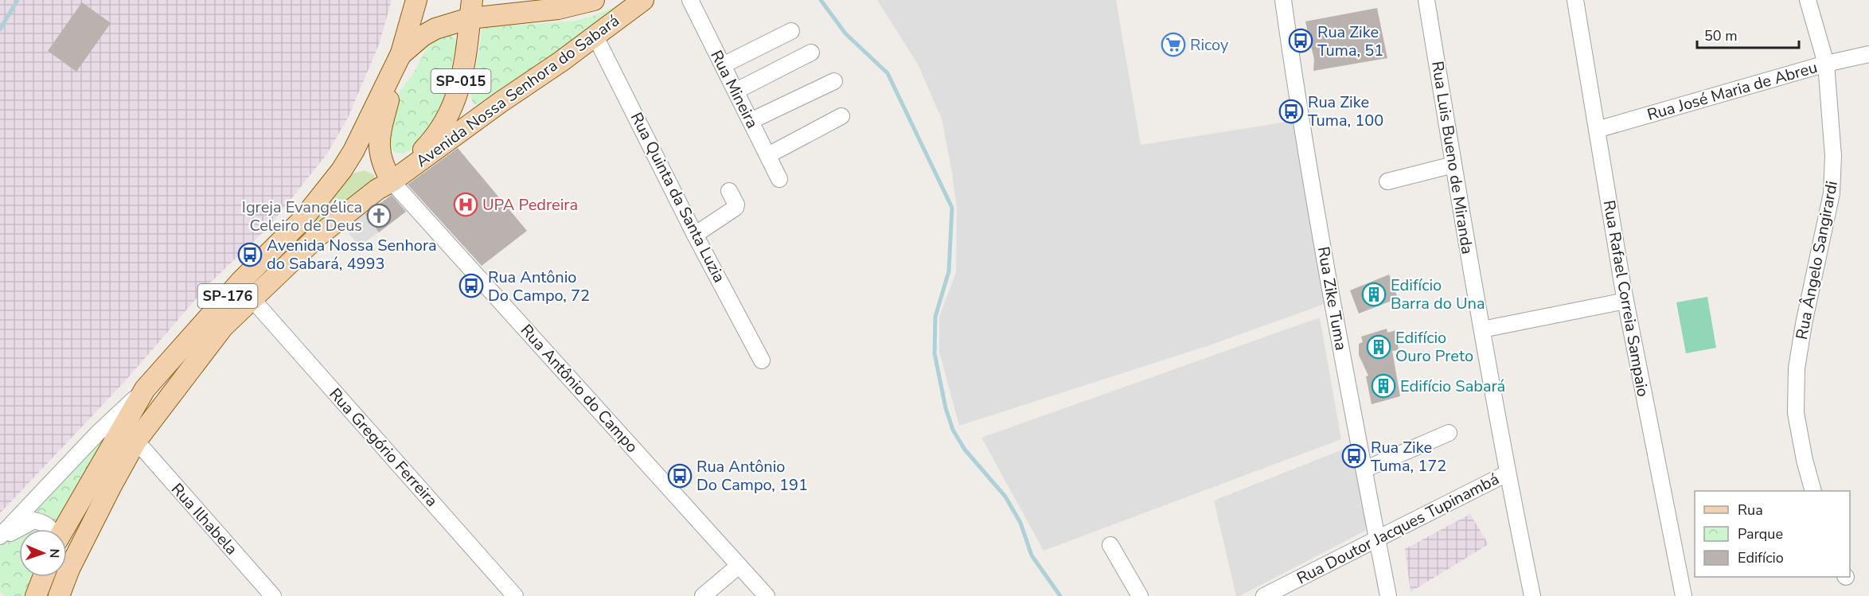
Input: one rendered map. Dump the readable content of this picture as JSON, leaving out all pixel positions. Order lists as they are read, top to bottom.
{
  "streets": {
    "main road": ["SP-015", "Avenida Nossa Senhora do Sabará", "SP-176"],
    "street": [
      "Rua Mineira",
      "Rua José Maria de Abreu",
      "Rua Luis Bueno de Miranda",
      "Rua Quinta da Santa Luzia",
      "Rua Ângelo Sangirardi",
      "Rua Zike Tuma",
      "Rua Rafael Correia Sampaio",
      "Rua Antônio do Campo",
      "Rua Gregório Ferreira",
      "Rua Ilhabela",
      "Rua Doutor Jacques Tupinambá"
    ]
  },
  "crossings": [
    ["SP-015", "Avenida Nossa Senhora do Sabará"],
    ["SP-015", "SP-176"],
    ["SP-015", "Rua Antônio do Campo"],
    ["Avenida Nossa Senhora do Sabará", "Rua Quinta da Santa Luzia"],
    ["Avenida Nossa Senhora do Sabará", "SP-176"],
    ["Avenida Nossa Senhora do Sabará", "Rua Antônio do Campo"],
    ["Rua José Maria de Abreu", "Rua Ângelo Sangirardi"],
    ["Rua José Maria de Abreu", "Rua Rafael Correia Sampaio"],
    ["Rua Luis Bueno de Miranda", "Rua Doutor Jacques Tupinambá"],
    ["SP-176", "Rua Antônio do Campo"],
    ["SP-176", "Rua Gregório Ferreira"],
    ["SP-176", "Rua Ilhabela"],
    ["Rua Zike Tuma", "Rua Doutor Jacques Tupinambá"]
  ],
  "places": {
    "bus stop": [
      "Rua Zike Tuma, 51",
      "Rua Zike Tuma, 100",
      "Avenida Nossa Senhora do Sabará, 4993",
      "Rua Antônio Do Campo, 72",
      "Rua Zike Tuma, 172",
      "Rua Antônio Do Campo, 191"
    ],
    "supermarket": ["Ricoy"],
    "hospital": ["UPA Pedreira"],
    "church": ["Igreja Evangélica Celeiro de Deus"],
    "building": ["Edifício Barra do Una", "Edifício Ouro Preto", "Edifício Sabará"]
  },
  "legend": ["Rua", "Parque", "Edifício"],
  "scale_bar": "50 m",
  "north": "right"
}
